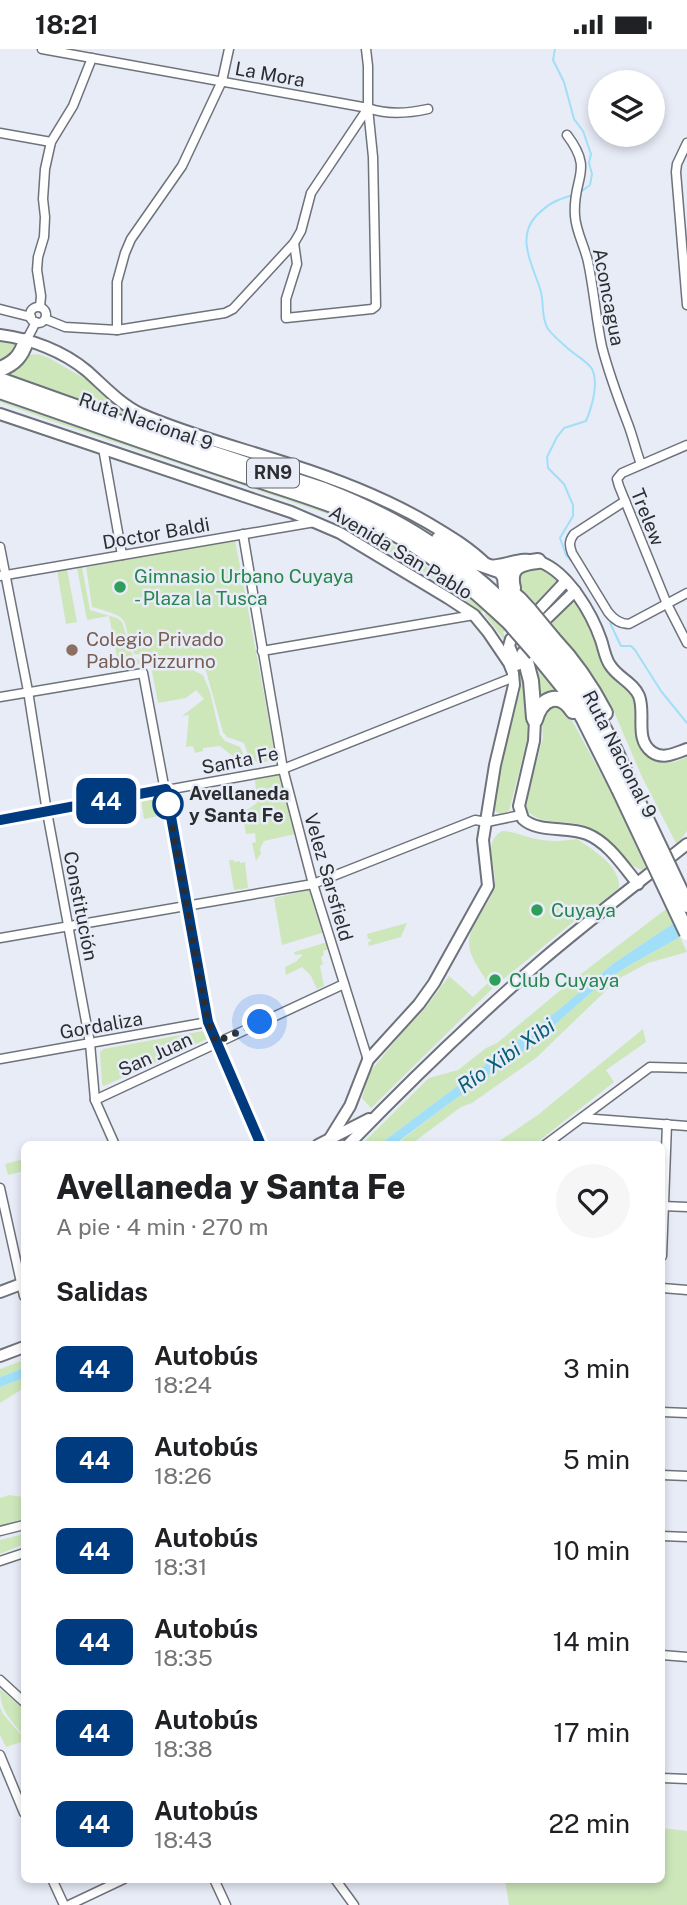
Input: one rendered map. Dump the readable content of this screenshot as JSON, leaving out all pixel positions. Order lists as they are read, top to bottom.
{
  "streets": {
    "highway": ["Ruta Nacional 9", "RN9"],
    "street": [
      "La Mora",
      "Aconcagua",
      "Trelew",
      "Doctor Baldi",
      "Avenida San Pablo",
      "Santa Fe",
      "Velez Sarsfield",
      "Constitución",
      "Gordaliza",
      "San Juan"
    ]
  },
  "crossings": [
    ["Aconcagua", "Trelew"],
    ["Ruta Nacional 9", "RN9"],
    ["Doctor Baldi", "Avenida San Pablo"],
    ["Doctor Baldi", "Velez Sarsfield"],
    ["Doctor Baldi", "Constitución"],
    ["Avenida San Pablo", "Santa Fe"],
    ["Santa Fe", "Velez Sarsfield"],
    ["Santa Fe", "Constitución"],
    ["Velez Sarsfield", "San Juan"],
    ["Constitución", "Gordaliza"],
    ["Constitución", "San Juan"]
  ],
  "water": ["Río Xibi Xibi"],
  "places": [
    "Gimnasio Urbano Cuyaya - Plaza la Tusca",
    "Colegio Privado Pablo Pizzurno",
    "Avellaneda y Santa Fe",
    "Cuyaya",
    "Club Cuyaya"
  ],
  "lines": ["bus line 44"],
  "page": {
    "status": "18:21",
    "on_map": "44",
    "heading": [
      ["Avellaneda y Santa Fe", "A pie · 4 min · 270 m"],
      "Salidas"
    ],
    "list": [
      {
        "mark": "44",
        "name": "Autobús",
        "note": "18:24",
        "value": "3 min"
      },
      {
        "mark": "44",
        "name": "Autobús",
        "note": "18:26",
        "value": "5 min"
      },
      {
        "mark": "44",
        "name": "Autobús",
        "note": "18:31",
        "value": "10 min"
      },
      {
        "mark": "44",
        "name": "Autobús",
        "note": "18:35",
        "value": "14 min"
      },
      {
        "mark": "44",
        "name": "Autobús",
        "note": "18:38",
        "value": "17 min"
      },
      {
        "mark": "44",
        "name": "Autobús",
        "note": "18:43",
        "value": "22 min"
      }
    ]
  }
}
